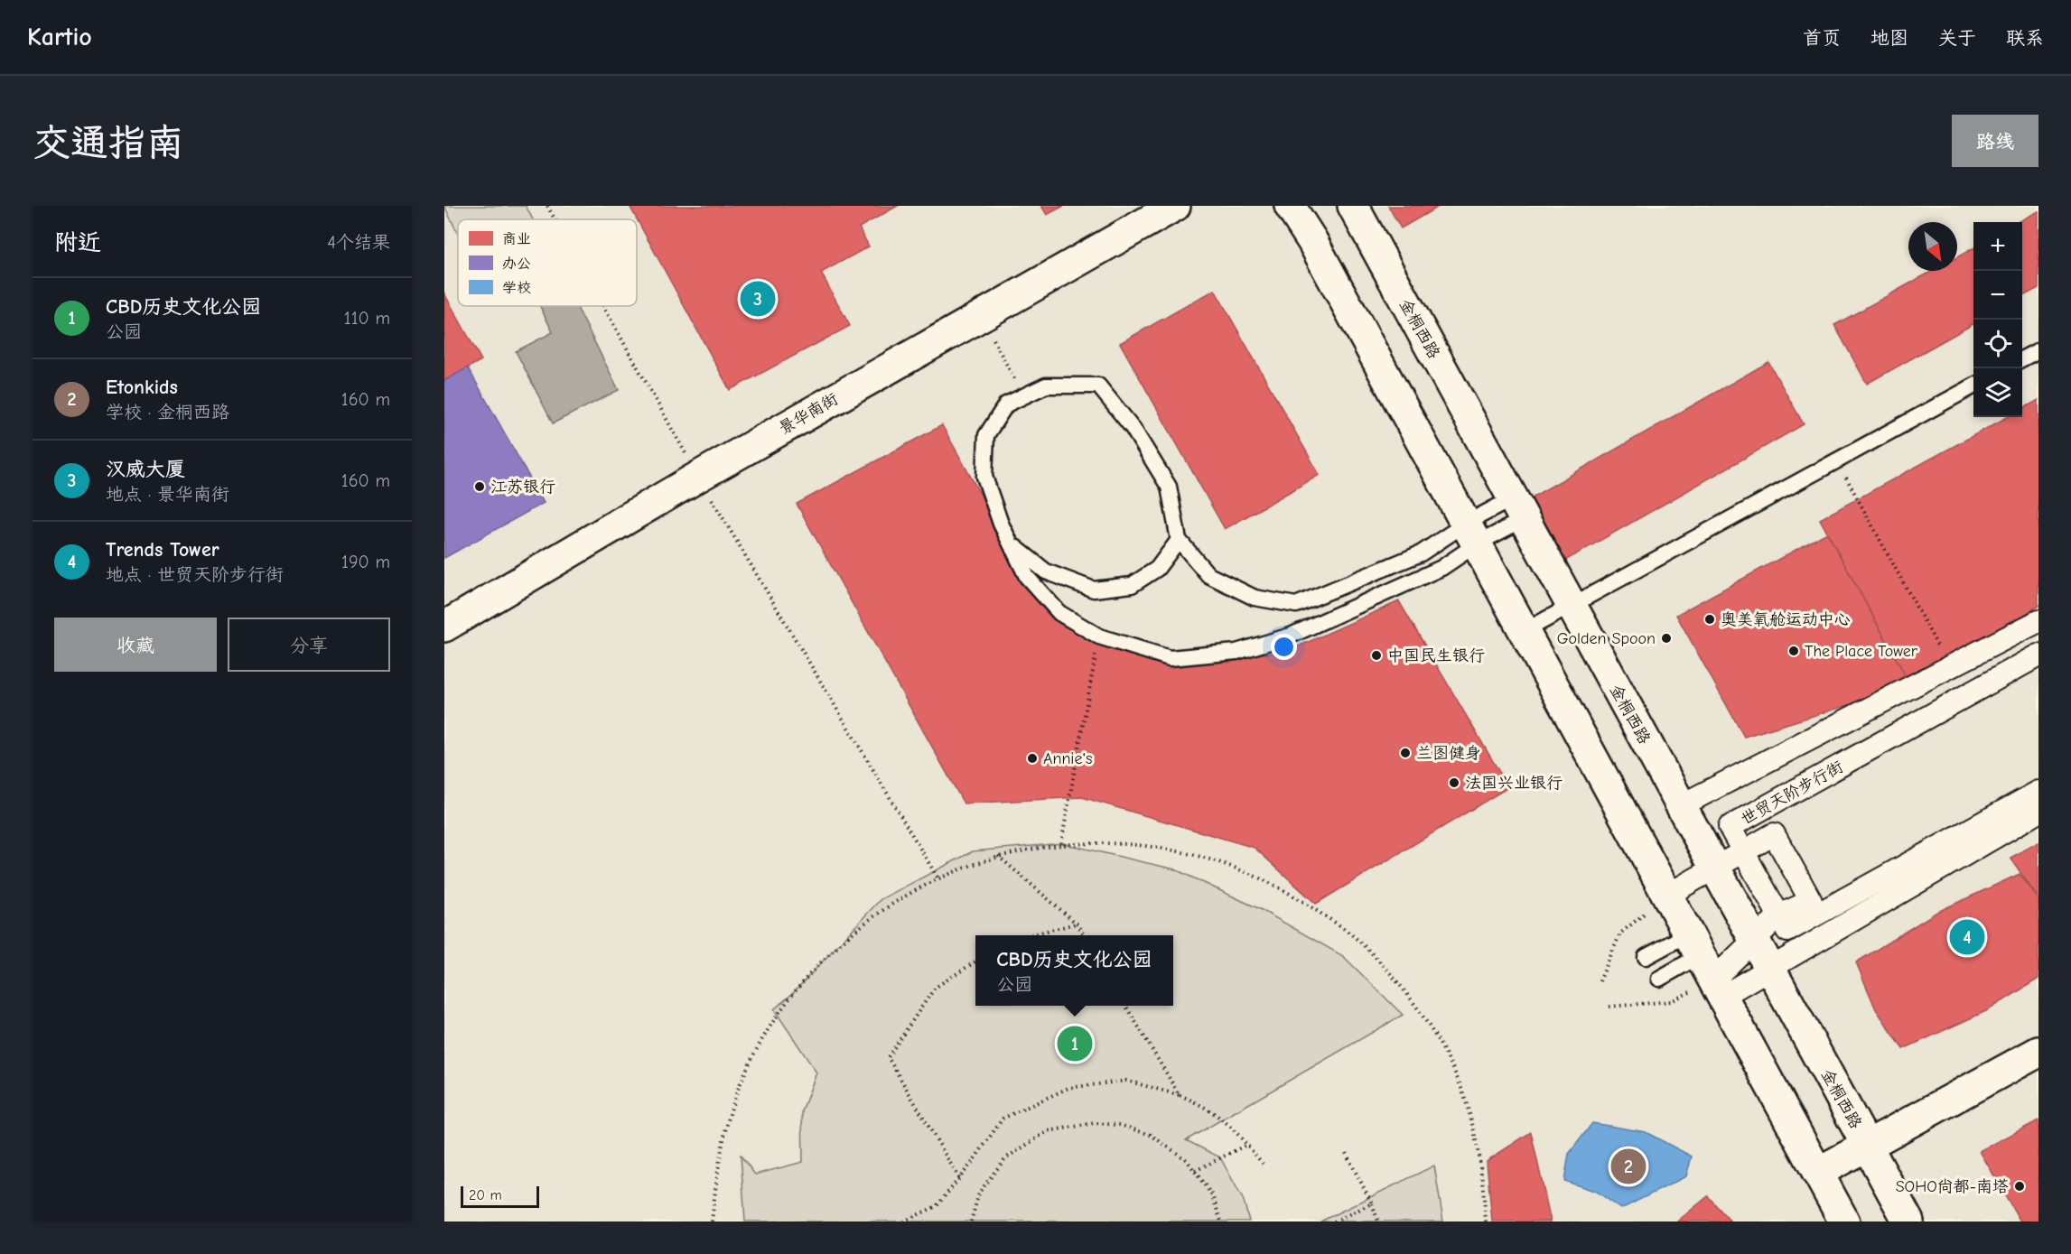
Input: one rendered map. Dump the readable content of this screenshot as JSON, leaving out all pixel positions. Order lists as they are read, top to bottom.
{
  "streets": {
    "main road": ["金桐西路", "景华南街"],
    "street": ["世贸天阶步行街"]
  },
  "places": [
    "江苏银行",
    "奥美氧舱运动中心",
    "Golden Spoon",
    "The Place Tower",
    "中国民生银行",
    "兰图健身",
    "Annie's",
    "法国兴业银行",
    "SOHO尚都-南塔"
  ],
  "legend": ["商业", "办公", "学校"],
  "scale_bar": "20 m",
  "north": "bottom right",
  "page": {
    "header": "Kartio",
    "nav": [
      "首页",
      "地图",
      "关于",
      "联系"
    ],
    "buttons": [
      "路线",
      ["收藏", "分享"]
    ],
    "title": "交通指南",
    "heading": ["附近", "4个结果"],
    "map_buttons": ["+", "−"],
    "list": [
      {
        "mark": "1",
        "name": "CBD历史文化公园",
        "note": "公园",
        "value": "110 m"
      },
      {
        "mark": "2",
        "name": "Etonkids",
        "note": "学校 · 金桐西路",
        "value": "160 m"
      },
      {
        "mark": "3",
        "name": "汉威大厦",
        "note": "地点 · 景华南街",
        "value": "160 m"
      },
      {
        "mark": "4",
        "name": "Trends Tower",
        "note": "地点 · 世贸天阶步行街",
        "value": "190 m"
      }
    ],
    "pins": [
      "3",
      "4",
      "1",
      "2"
    ],
    "popup": ["CBD历史文化公园", "公园"],
    "scale": "20 m"
  }
}
